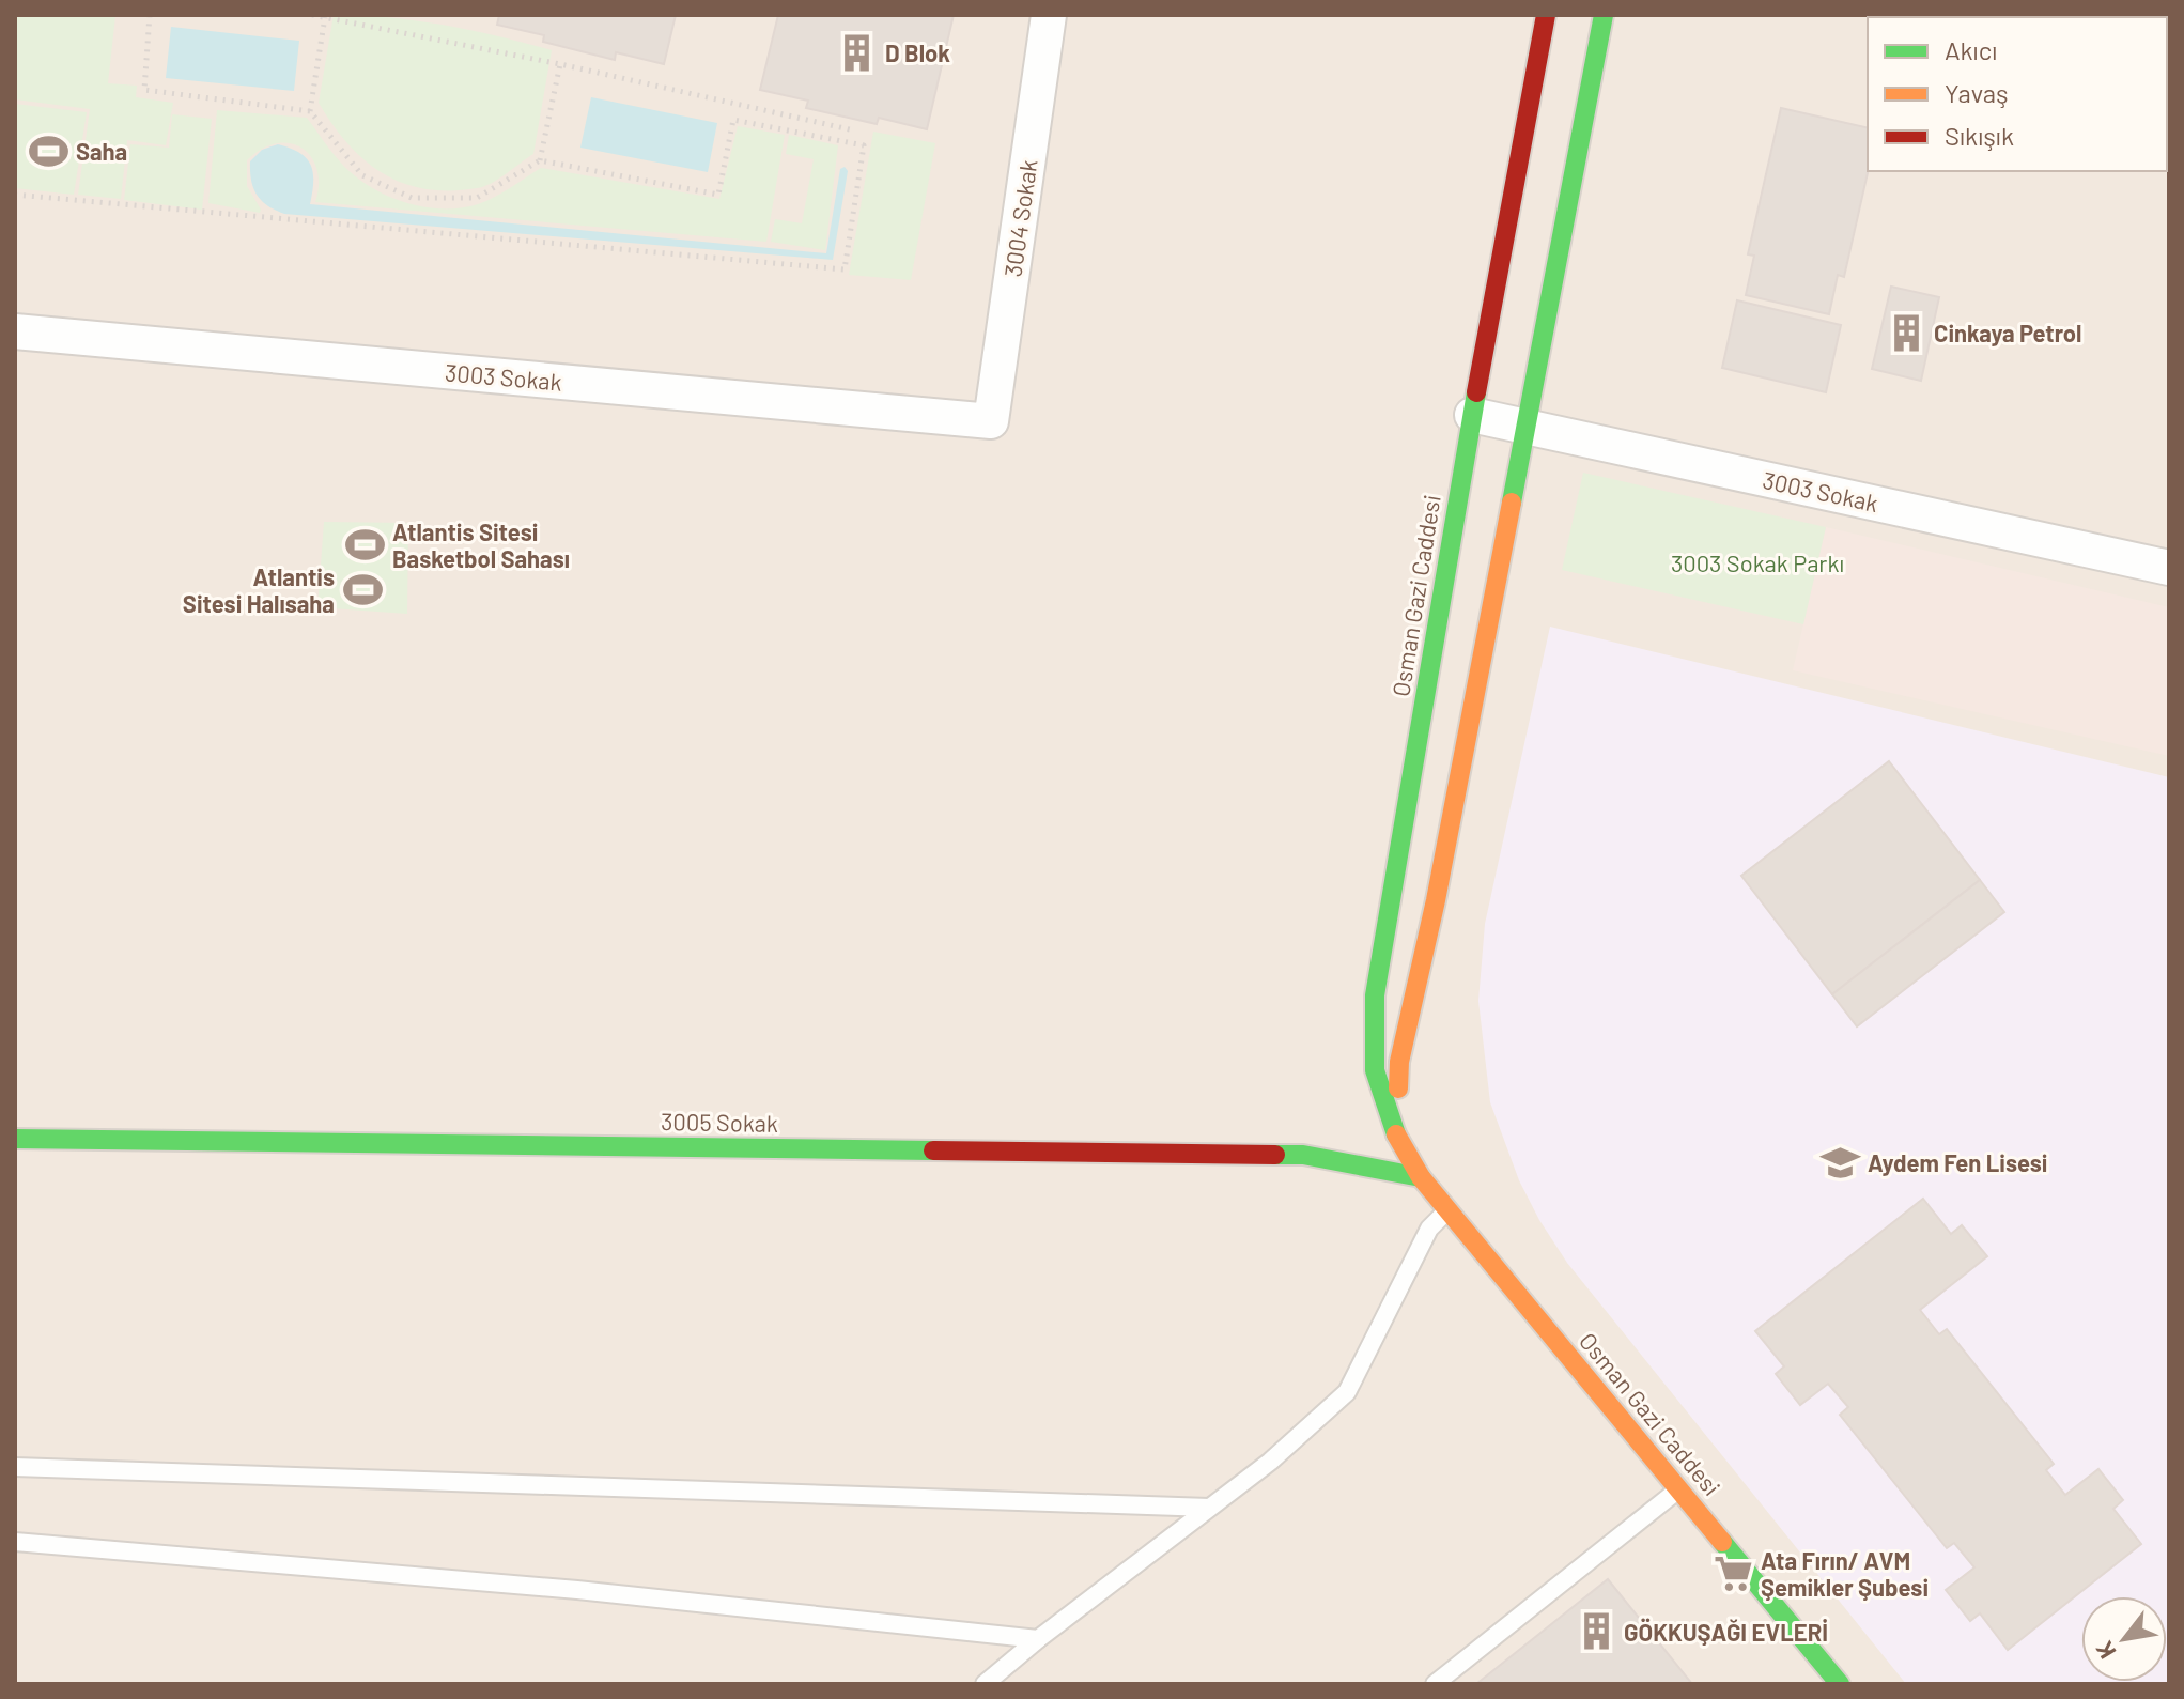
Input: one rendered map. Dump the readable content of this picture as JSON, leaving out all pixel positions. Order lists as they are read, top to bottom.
{
  "streets": {
    "street": [
      "3004 Sokak",
      "3003 Sokak",
      "Osman Gazi Caddesi",
      "3005 Sokak"
    ]
  },
  "crossings": [
    ["3004 Sokak", "3003 Sokak"],
    ["3003 Sokak", "Osman Gazi Caddesi"],
    ["Osman Gazi Caddesi", "3005 Sokak"]
  ],
  "parks": ["3003 Sokak Parkı"],
  "places": {
    "building": ["D Blok", "Cinkaya Petrol", "GÖKKUŞAĞI EVLERİ"],
    "sports": ["Saha", "Atlantis Sitesi Basketbol Sahası", "Atlantis Sitesi Halısaha"],
    "school or university": ["Aydem Fen Lisesi"],
    "supermarket": ["Ata Fırın/ AVM Şemikler Şubesi"]
  },
  "legend": ["Akıcı", "Yavaş", "Sıkışık"],
  "north": "bottom left"
}
